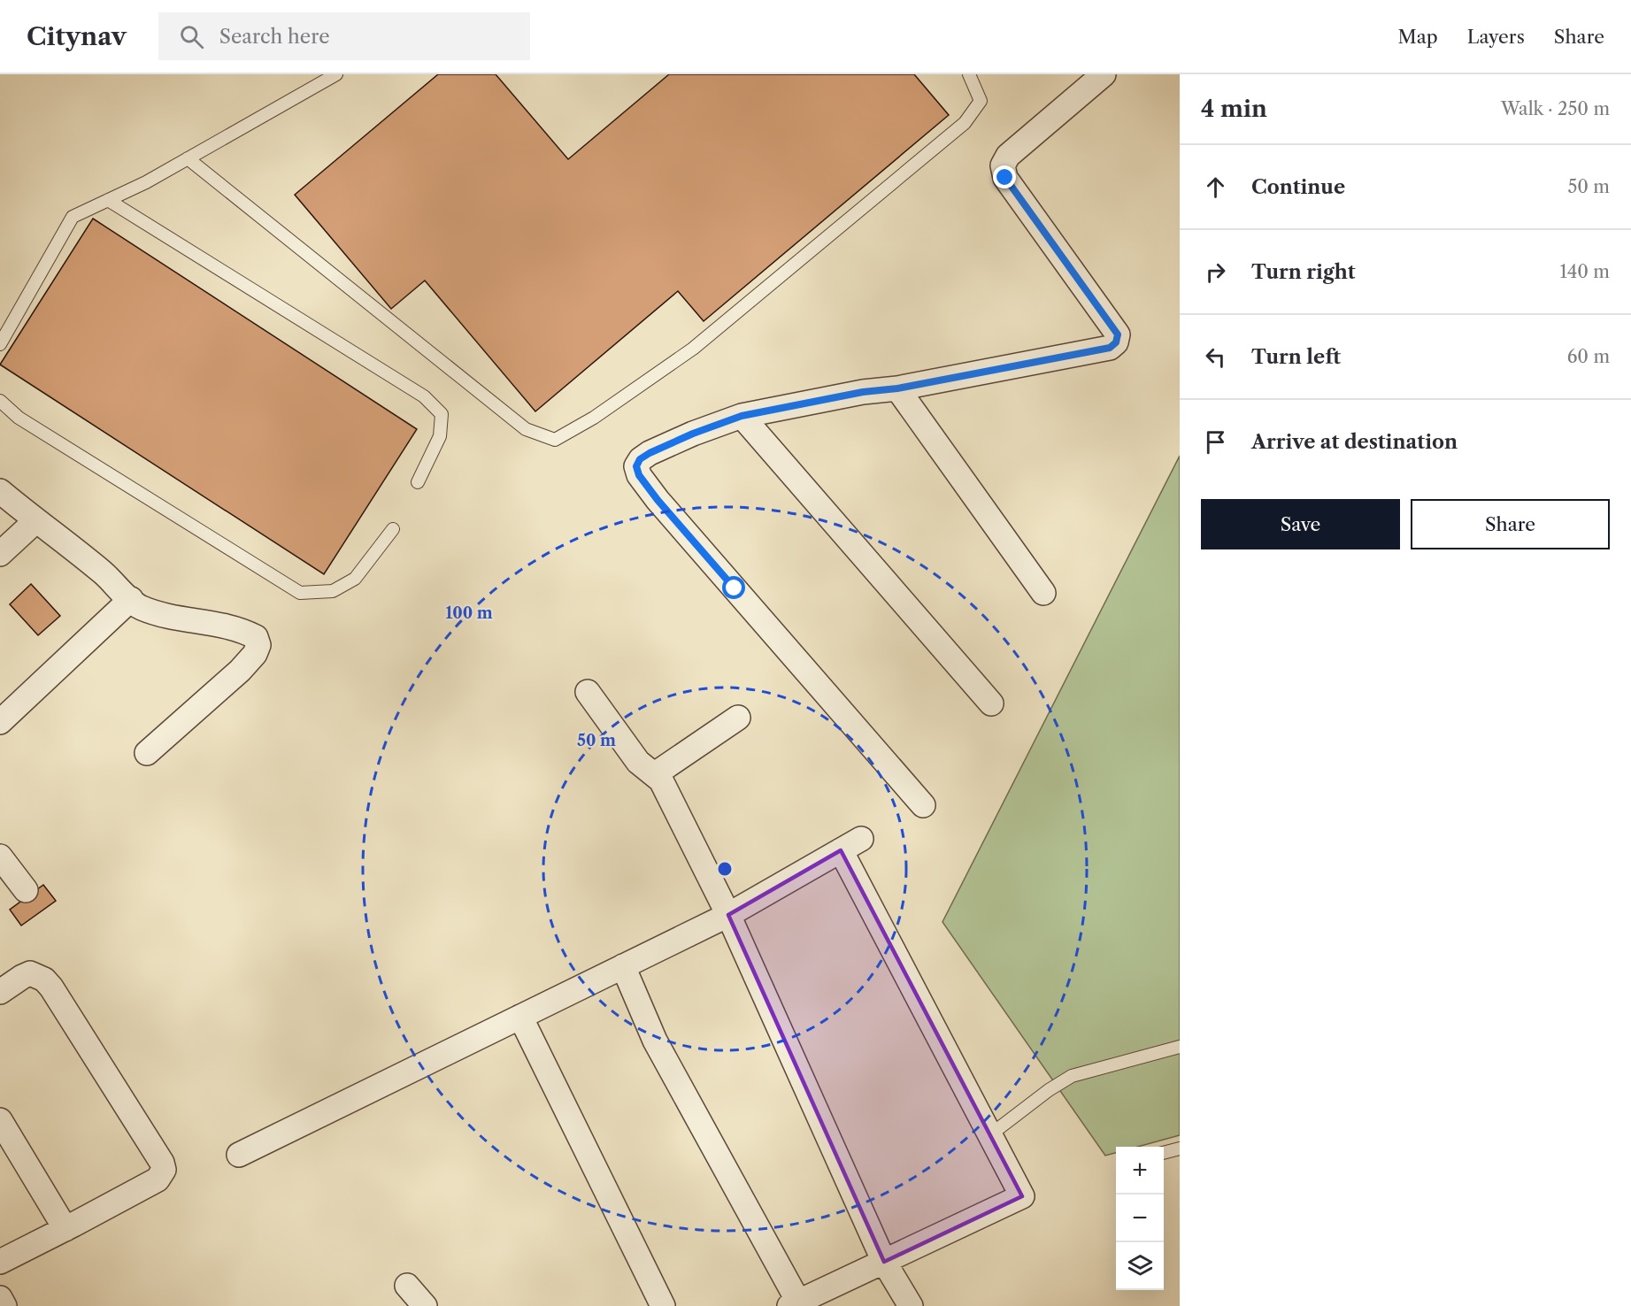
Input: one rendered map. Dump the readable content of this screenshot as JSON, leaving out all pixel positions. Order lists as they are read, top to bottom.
{
  "page": {
    "header": "Citynav",
    "search": "Search here",
    "nav": ["Map", "Layers", "Share"],
    "heading": ["4 min", "Walk · 250 m"],
    "list": [
      ["Continue", "50 m"],
      ["Turn right", "140 m"],
      ["Turn left", "60 m"],
      "Arrive at destination"
    ],
    "buttons": ["Save", "Share"],
    "map_buttons": ["+", "−"]
  },
  "rings": ["100 m", "50 m"]
}
